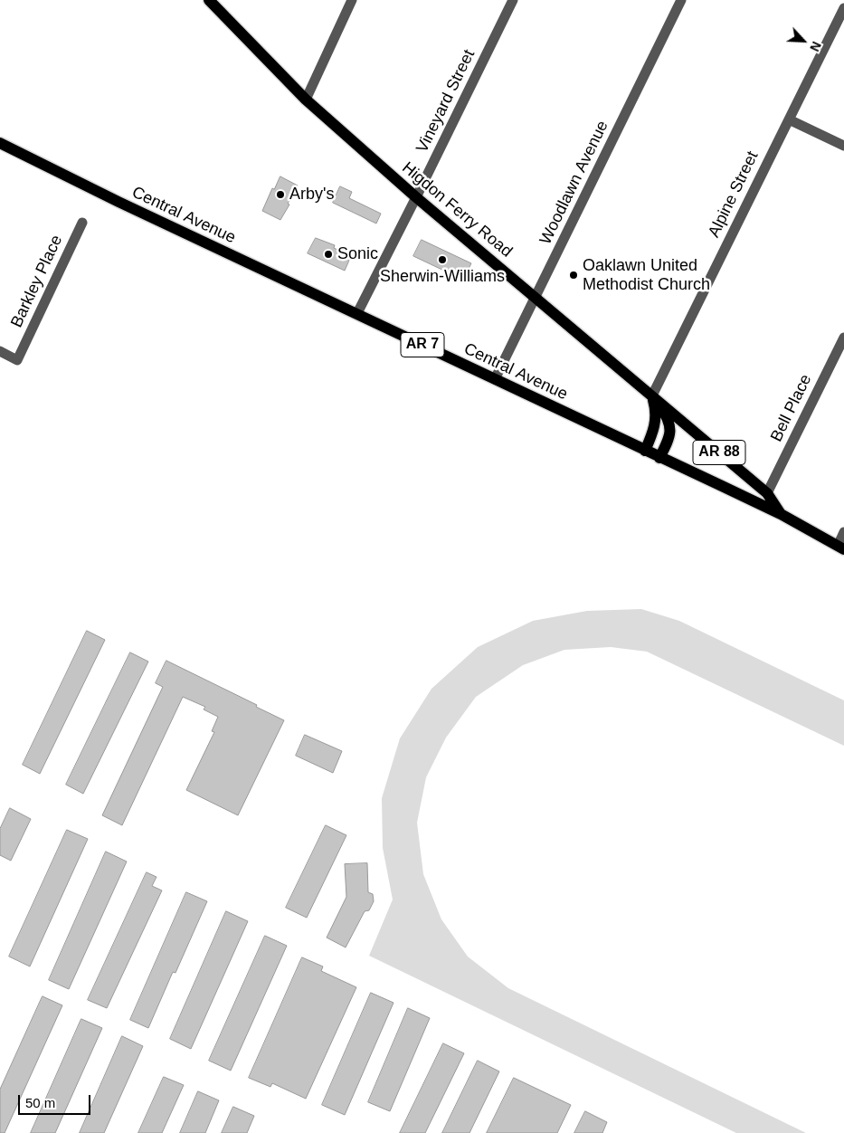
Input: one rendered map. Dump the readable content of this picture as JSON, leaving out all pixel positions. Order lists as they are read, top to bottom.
{
  "streets": {
    "main road": [
      "Higdon Ferry Road",
      "Central Avenue",
      "AR 7",
      "AR 88"
    ],
    "street": [
      "Vineyard Street",
      "Woodlawn Avenue",
      "Alpine Street",
      "Barkley Place",
      "Bell Place"
    ]
  },
  "crossings": [
    ["Vineyard Street", "Higdon Ferry Road"],
    ["Vineyard Street", "Central Avenue"],
    ["Woodlawn Avenue", "Higdon Ferry Road"],
    ["Woodlawn Avenue", "Central Avenue"],
    ["Alpine Street", "Higdon Ferry Road"],
    ["Alpine Street", "AR 88"],
    ["Higdon Ferry Road", "AR 88"],
    ["Central Avenue", "AR 88"],
    ["Bell Place", "AR 88"]
  ],
  "places": [
    "Arby's",
    "Sonic",
    "Sherwin-Williams",
    "Oaklawn United Methodist Church"
  ],
  "scale_bar": "50 m",
  "north": "bottom right"
}
